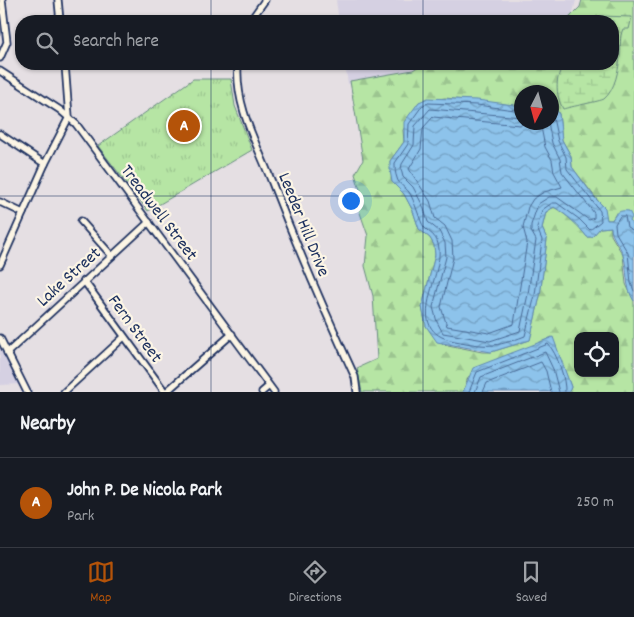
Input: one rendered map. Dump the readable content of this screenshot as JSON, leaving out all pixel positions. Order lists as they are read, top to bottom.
{
  "streets": {
    "street": [
      "Treadwell Street",
      "Leeder Hill Drive",
      "Lake Street",
      "Fern Street"
    ]
  },
  "crossings": [
    ["Treadwell Street", "Lake Street"],
    ["Lake Street", "Fern Street"]
  ],
  "north": "bottom",
  "page": {
    "search": "Search here",
    "pins": "A",
    "heading": "Nearby",
    "list": [
      {
        "mark": "A",
        "name": "John P. De Nicola Park",
        "note": "Park",
        "value": "250 m"
      }
    ],
    "nav": ["Map", "Directions", "Saved"]
  }
}
